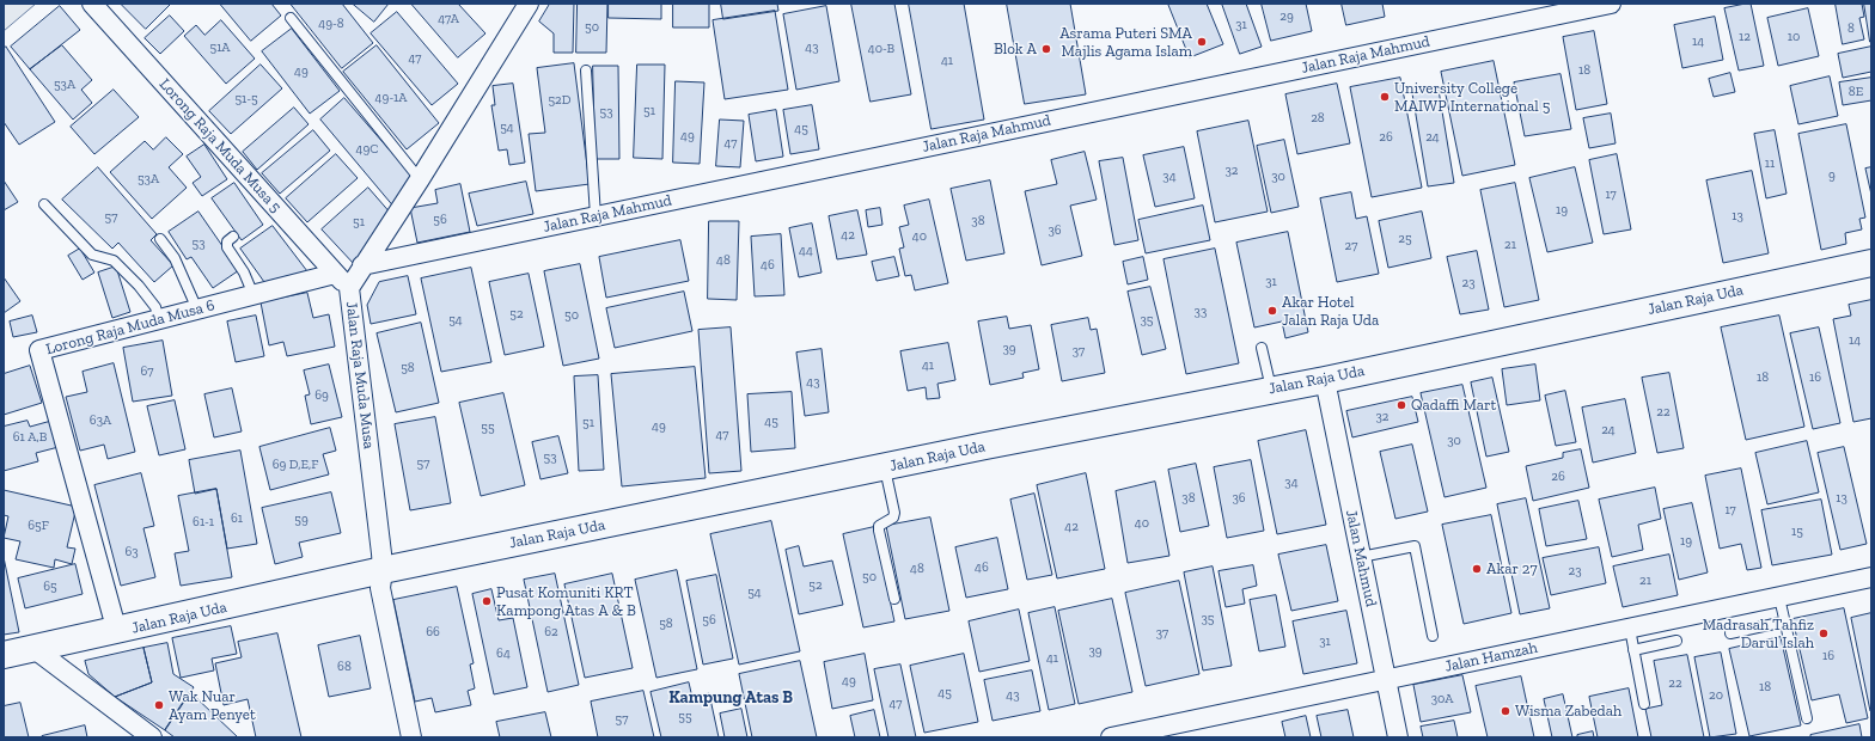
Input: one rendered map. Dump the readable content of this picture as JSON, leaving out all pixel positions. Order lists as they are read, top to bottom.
{
  "streets": {
    "street": [
      "Jalan Raja Mahmud",
      "Lorong Raja Muda Musa 5",
      "Jalan Raja Uda",
      "Lorong Raja Muda Musa 6",
      "Jalan Raja Muda Musa",
      "Jalan Mahmud",
      "Jalan Hamzah"
    ]
  },
  "crossings": [
    ["Jalan Raja Mahmud", "Jalan Raja Muda Musa"],
    ["Lorong Raja Muda Musa 5", "Lorong Raja Muda Musa 6"],
    ["Lorong Raja Muda Musa 5", "Jalan Raja Muda Musa"],
    ["Jalan Raja Uda", "Lorong Raja Muda Musa 6"],
    ["Jalan Raja Uda", "Jalan Raja Muda Musa"],
    ["Jalan Raja Uda", "Jalan Mahmud"],
    ["Jalan Mahmud", "Jalan Hamzah"]
  ],
  "districts": ["Kampung Atas B"],
  "places": [
    "Asrama Puteri SMA Majlis Agama Islam",
    "Blok A",
    "University College MAIWP International 5",
    "Akar Hotel Jalan Raja Uda",
    "Qadaffi Mart",
    "Akar 27",
    "Pusat Komuniti KRT Kampong Atas A & B",
    "Madrasah Tahfiz Darul Islah",
    "Wak Nuar Ayam Penyet",
    "Wisma Zabedah"
  ],
  "house_numbers": [
    "29",
    "47A",
    "49-8",
    "31",
    "50",
    "8",
    "12",
    "10",
    "14",
    "51A",
    "43",
    "40-B",
    "47",
    "41",
    "18",
    "49",
    "53A",
    "8E",
    "49-1A",
    "51-5",
    "52D",
    "51",
    "53",
    "28",
    "54",
    "45",
    "49",
    "26",
    "24",
    "47",
    "49C",
    "11",
    "32",
    "9",
    "34",
    "30",
    "53A",
    "17",
    "19",
    "13",
    "57",
    "56",
    "38",
    "51",
    "36",
    "42",
    "40",
    "25",
    "53",
    "21",
    "27",
    "44",
    "48",
    "46",
    "31",
    "23",
    "33",
    "52",
    "50",
    "54",
    "35",
    "14",
    "39",
    "37",
    "41",
    "58",
    "67",
    "18",
    "16",
    "43",
    "69",
    "22",
    "32",
    "63A",
    "45",
    "51",
    "49",
    "55",
    "24",
    "47",
    "61 A,B",
    "30",
    "53",
    "57",
    "69 D,E,F",
    "26",
    "34",
    "38",
    "36",
    "13",
    "17",
    "61",
    "59",
    "61-1",
    "40",
    "65F",
    "42",
    "15",
    "19",
    "63",
    "46",
    "48",
    "23",
    "50",
    "21",
    "52",
    "65",
    "54",
    "35",
    "56",
    "58",
    "66",
    "62",
    "37",
    "31",
    "39",
    "64",
    "16",
    "41",
    "68",
    "49",
    "22",
    "18",
    "45",
    "43",
    "20",
    "30A",
    "47",
    "55",
    "57"
  ]
}
